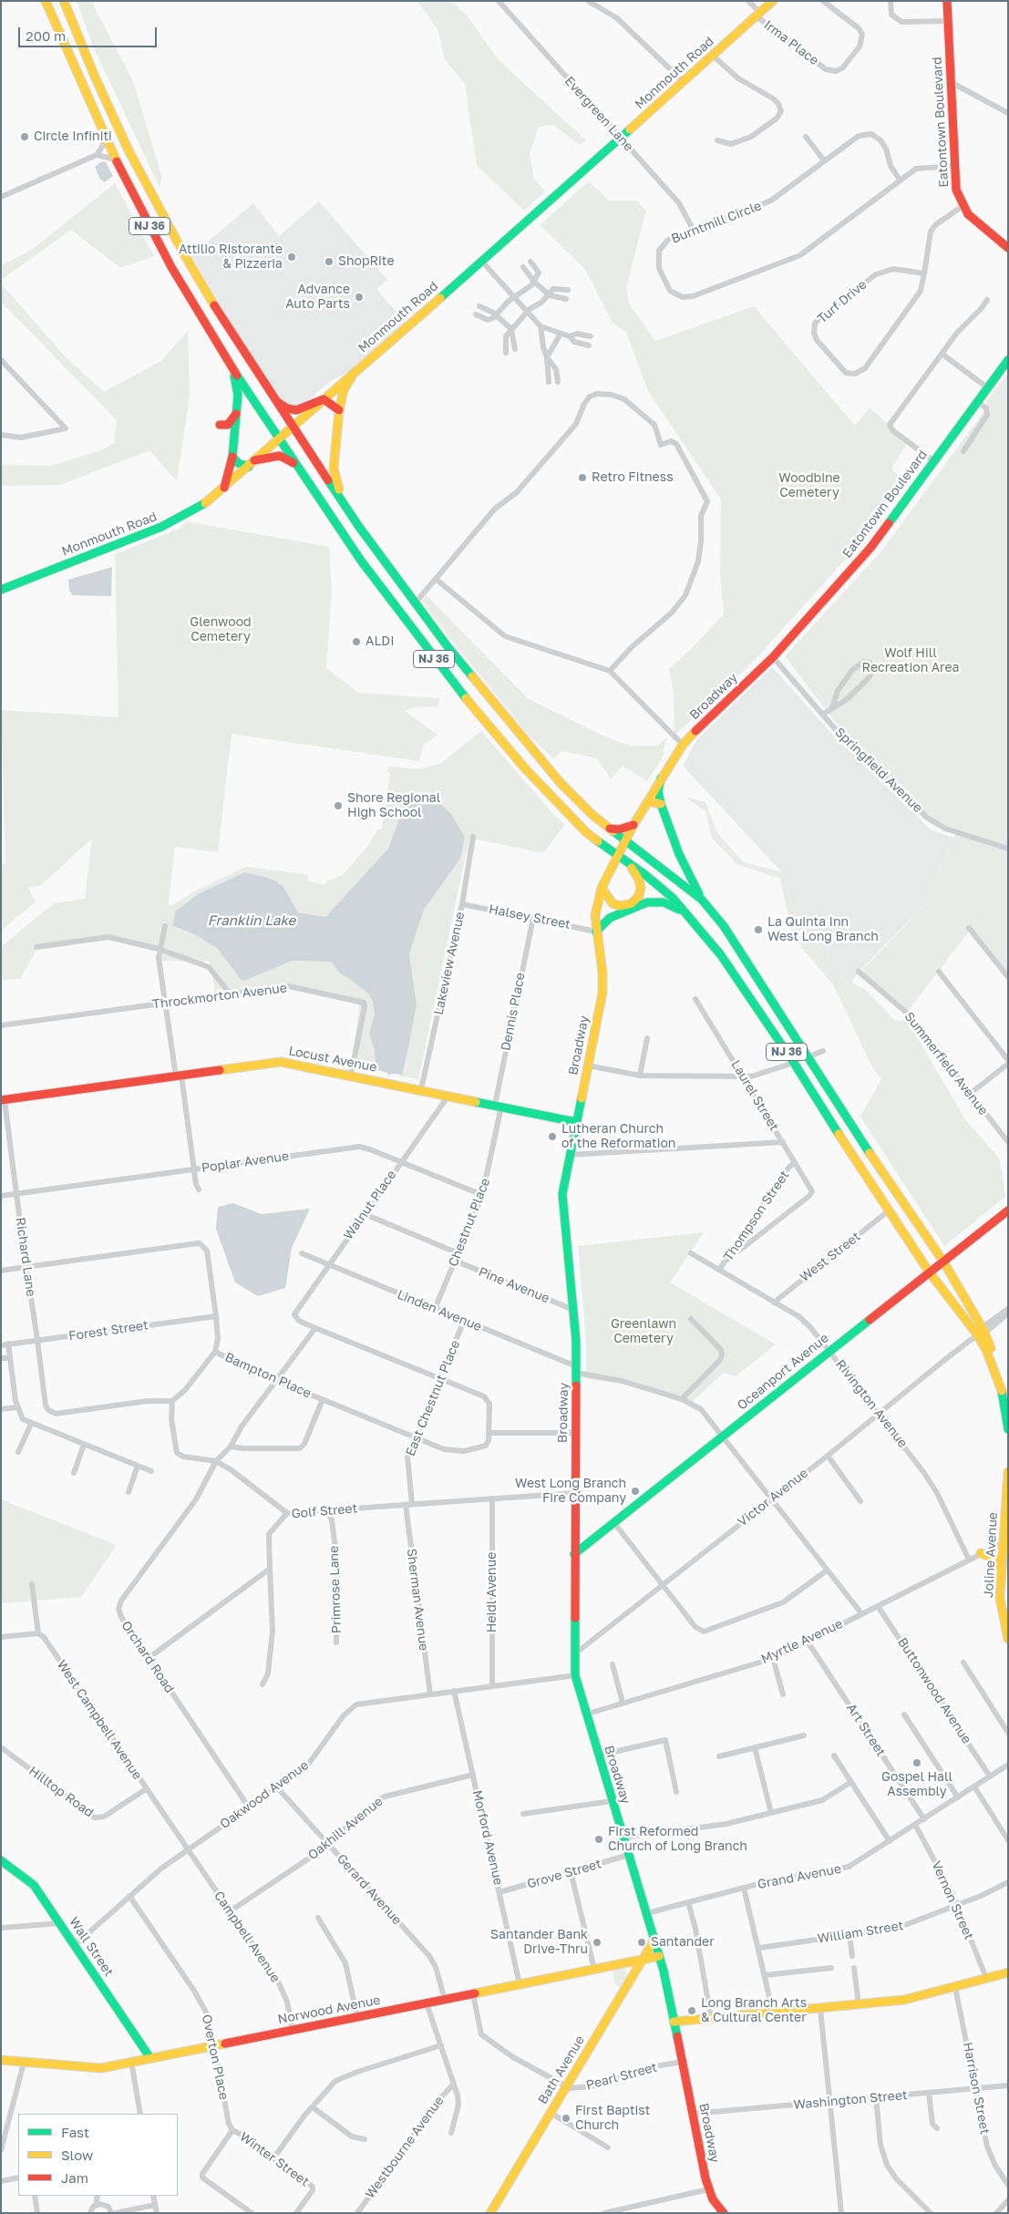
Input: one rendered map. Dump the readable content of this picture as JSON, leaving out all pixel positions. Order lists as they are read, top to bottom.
{
  "streets": {
    "main road": [
      "Monmouth Road",
      "Eatontown Boulevard",
      "NJ 36",
      "Broadway",
      "Locust Avenue",
      "Oceanport Avenue",
      "Joline Avenue",
      "Wall Street",
      "Norwood Avenue",
      "Bath Avenue"
    ],
    "street": [
      "Irma Place",
      "Evergreen Lane",
      "Burntmill Circle",
      "Turf Drive",
      "Springfield Avenue",
      "Halsey Street",
      "Lakeview Avenue",
      "Throckmorton Avenue",
      "Dennis Place",
      "Summerfield Avenue",
      "Laurel Street",
      "Poplar Avenue",
      "Walnut Place",
      "Thompson Street",
      "Chestnut Place",
      "Richard Lane",
      "West Street",
      "Pine Avenue",
      "Linden Avenue",
      "Forest Street",
      "Bampton Place",
      "East Chestnut Place",
      "Rivington Avenue",
      "Victor Avenue",
      "Golf Street",
      "Primrose Lane",
      "Heidl Avenue",
      "Sherman Avenue",
      "Myrtle Avenue",
      "Orchard Road",
      "Buttonwood Avenue",
      "West Campbell Avenue",
      "Art Street",
      "Hilltop Road",
      "Oakwood Avenue",
      "Oakhill Avenue",
      "Morford Avenue",
      "Grove Street",
      "Grand Avenue",
      "Gerard Avenue",
      "Vernon Street",
      "William Street",
      "Campbell Avenue",
      "Overton Place",
      "Pearl Street",
      "Harrison Street",
      "Washington Street",
      "Westbourne Avenue",
      "Winter Street"
    ]
  },
  "crossings": [
    ["Irma Place", "Monmouth Road"],
    ["Monmouth Road", "Evergreen Lane"],
    ["Monmouth Road", "NJ 36"],
    ["Evergreen Lane", "Burntmill Circle"],
    ["Eatontown Boulevard", "Burntmill Circle"],
    ["Eatontown Boulevard", "Turf Drive"],
    ["Eatontown Boulevard", "Broadway"],
    ["Eatontown Boulevard", "Springfield Avenue"],
    ["NJ 36", "Broadway"],
    ["NJ 36", "West Street"],
    ["NJ 36", "Oceanport Avenue"],
    ["NJ 36", "Victor Avenue"],
    ["Broadway", "Springfield Avenue"],
    ["Broadway", "Halsey Street"],
    ["Broadway", "Locust Avenue"],
    ["Broadway", "Pine Avenue"],
    ["Broadway", "Linden Avenue"],
    ["Broadway", "Oceanport Avenue"],
    ["Broadway", "Victor Avenue"],
    ["Broadway", "Golf Street"],
    ["Broadway", "Myrtle Avenue"],
    ["Broadway", "Oakwood Avenue"],
    ["Broadway", "Grove Street"],
    ["Broadway", "Grand Avenue"],
    ["Broadway", "Norwood Avenue"],
    ["Broadway", "Bath Avenue"],
    ["Broadway", "Pearl Street"],
    ["Broadway", "Washington Street"],
    ["Halsey Street", "Lakeview Avenue"],
    ["Halsey Street", "Dennis Place"],
    ["Lakeview Avenue", "Locust Avenue"],
    ["Throckmorton Avenue", "Locust Avenue"],
    ["Dennis Place", "Locust Avenue"],
    ["Dennis Place", "Chestnut Place"],
    ["Locust Avenue", "Walnut Place"],
    ["Locust Avenue", "Chestnut Place"],
    ["Locust Avenue", "Richard Lane"],
    ["Laurel Street", "Thompson Street"],
    ["Poplar Avenue", "Walnut Place"],
    ["Poplar Avenue", "Chestnut Place"],
    ["Poplar Avenue", "Richard Lane"],
    ["Walnut Place", "Linden Avenue"],
    ["Walnut Place", "Orchard Road"],
    ["Thompson Street", "Rivington Avenue"],
    ["Chestnut Place", "Pine Avenue"],
    ["Chestnut Place", "Linden Avenue"],
    ["Richard Lane", "Forest Street"],
    ["Richard Lane", "Bampton Place"],
    ["West Street", "Rivington Avenue"],
    ["Linden Avenue", "Oceanport Avenue"],
    ["Linden Avenue", "East Chestnut Place"],
    ["Linden Avenue", "Victor Avenue"],
    ["Linden Avenue", "Myrtle Avenue"],
    ["Oceanport Avenue", "Rivington Avenue"],
    ["Bampton Place", "East Chestnut Place"],
    ["Bampton Place", "Orchard Road"],
    ["East Chestnut Place", "Golf Street"],
    ["East Chestnut Place", "Sherman Avenue"],
    ["Rivington Avenue", "Victor Avenue"],
    ["Rivington Avenue", "Myrtle Avenue"],
    ["Golf Street", "Primrose Lane"],
    ["Golf Street", "Heidl Avenue"],
    ["Golf Street", "Sherman Avenue"],
    ["Joline Avenue", "Myrtle Avenue"],
    ["Heidl Avenue", "Oakwood Avenue"],
    ["Sherman Avenue", "Oakwood Avenue"],
    ["Myrtle Avenue", "Buttonwood Avenue"],
    ["Myrtle Avenue", "Art Street"],
    ["Orchard Road", "Oakwood Avenue"],
    ["Buttonwood Avenue", "Grand Avenue"],
    ["West Campbell Avenue", "Hilltop Road"],
    ["West Campbell Avenue", "Oakwood Avenue"],
    ["West Campbell Avenue", "Campbell Avenue"],
    ["Art Street", "Grand Avenue"],
    ["Oakwood Avenue", "Morford Avenue"],
    ["Oakwood Avenue", "Gerard Avenue"],
    ["Oakwood Avenue", "Campbell Avenue"],
    ["Oakwood Avenue", "Wall Street"],
    ["Oakwood Avenue", "Overton Place"],
    ["Oakhill Avenue", "Morford Avenue"],
    ["Oakhill Avenue", "Gerard Avenue"],
    ["Oakhill Avenue", "Campbell Avenue"],
    ["Morford Avenue", "Grove Street"],
    ["Morford Avenue", "Norwood Avenue"],
    ["Grand Avenue", "Vernon Street"],
    ["Gerard Avenue", "Norwood Avenue"],
    ["Vernon Street", "William Street"],
    ["Campbell Avenue", "Norwood Avenue"],
    ["Wall Street", "Norwood Avenue"],
    ["Norwood Avenue", "Overton Place"],
    ["Norwood Avenue", "Bath Avenue"],
    ["Overton Place", "Winter Street"],
    ["Bath Avenue", "Pearl Street"],
    ["Harrison Street", "Washington Street"]
  ],
  "water": ["Franklin Lake"],
  "parks": [
    "Woodbine Cemetery",
    "Glenwood Cemetery",
    "Wolf Hill Recreation Area",
    "Greenlawn Cemetery"
  ],
  "places": [
    "Circle Infiniti",
    "Attilio Ristorante & Pizzeria",
    "ShopRite",
    "Advance Auto Parts",
    "Retro Fitness",
    "ALDI",
    "Shore Regional High School",
    "La Quinta Inn West Long Branch",
    "Lutheran Church of the Reformation",
    "West Long Branch Fire Company",
    "Gospel Hall Assembly",
    "First Reformed Church of Long Branch",
    "Santander Bank Drive-Thru",
    "Santander",
    "Long Branch Arts & Cultural Center",
    "First Baptist Church"
  ],
  "legend": ["Fast", "Slow", "Jam"],
  "scale_bar": "200 m"
}
